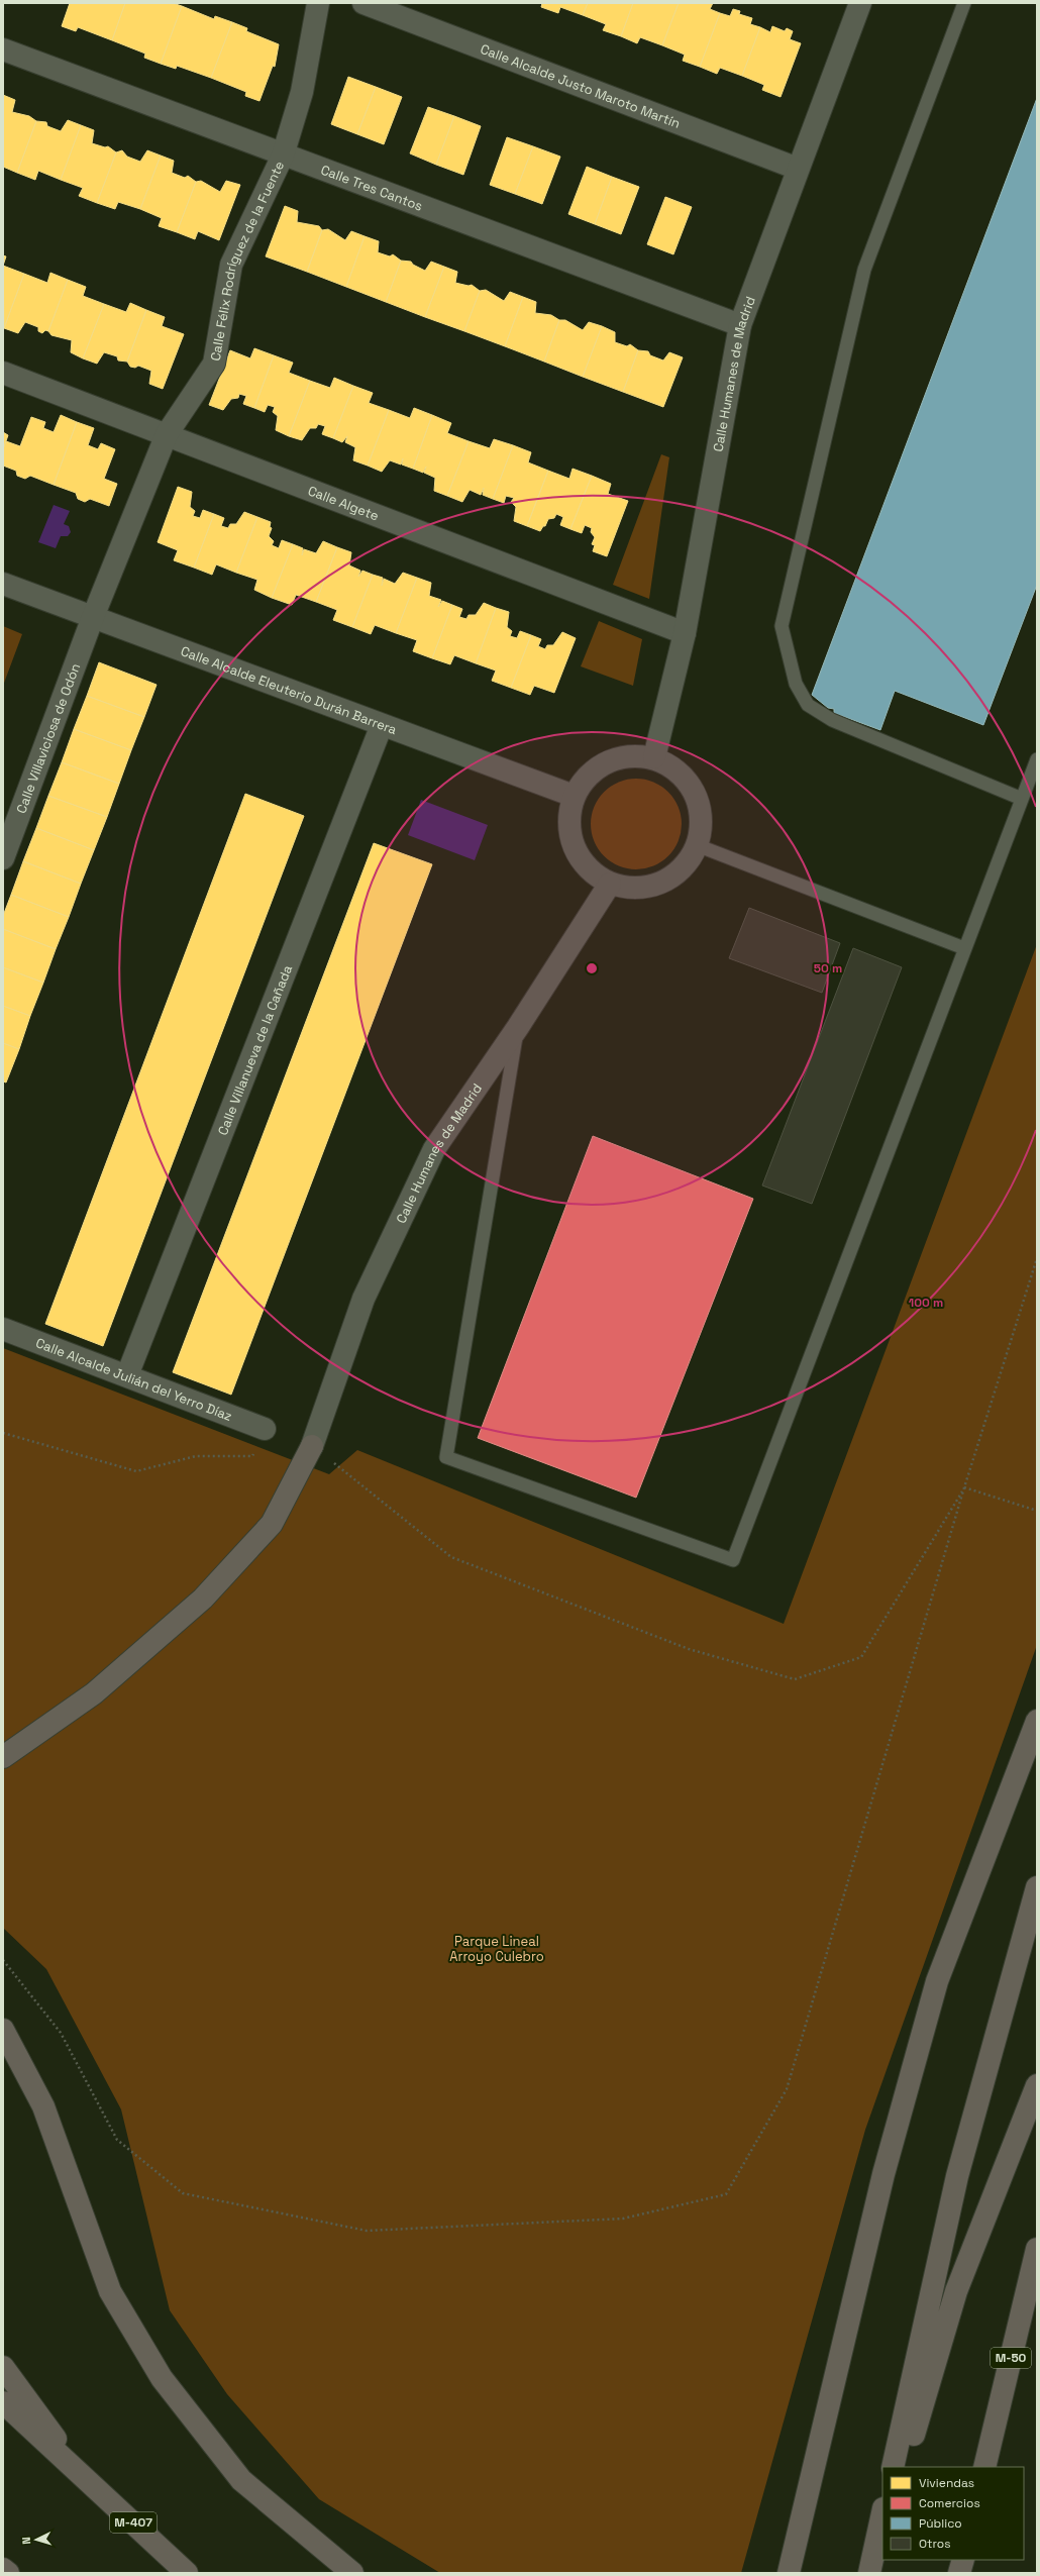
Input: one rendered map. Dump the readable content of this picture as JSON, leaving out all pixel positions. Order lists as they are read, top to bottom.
{
  "streets": {
    "highway": ["M-50", "M-407"],
    "street": [
      "Calle Alcalde Justo Maroto Martín",
      "Calle Tres Cantos",
      "Calle Félix Rodríguez de la Fuente",
      "Calle Humanes de Madrid",
      "Calle Algete",
      "Calle Alcalde Eleuterio Durán Barrera",
      "Calle Villaviciosa de Odón",
      "Calle Villanueva de la Cañada",
      "Calle Alcalde Julián del Yerro Díaz"
    ]
  },
  "crossings": [
    ["Calle Alcalde Justo Maroto Martín", "Calle Humanes de Madrid"],
    ["Calle Tres Cantos", "Calle Félix Rodríguez de la Fuente"],
    ["Calle Tres Cantos", "Calle Humanes de Madrid"],
    ["Calle Félix Rodríguez de la Fuente", "Calle Algete"],
    ["Calle Félix Rodríguez de la Fuente", "Calle Alcalde Eleuterio Durán Barrera"],
    ["Calle Félix Rodríguez de la Fuente", "Calle Villaviciosa de Odón"],
    ["Calle Humanes de Madrid", "Calle Algete"],
    ["Calle Humanes de Madrid", "Calle Alcalde Eleuterio Durán Barrera"],
    ["Calle Alcalde Eleuterio Durán Barrera", "Calle Villaviciosa de Odón"],
    ["Calle Alcalde Eleuterio Durán Barrera", "Calle Villanueva de la Cañada"],
    ["Calle Villanueva de la Cañada", "Calle Alcalde Julián del Yerro Díaz"]
  ],
  "parks": ["Parque Lineal Arroyo Culebro"],
  "legend": [
    "Viviendas",
    "Comercios",
    "Público",
    "Otros"
  ],
  "north": "left",
  "rings": ["50 m", "100 m"]
}
